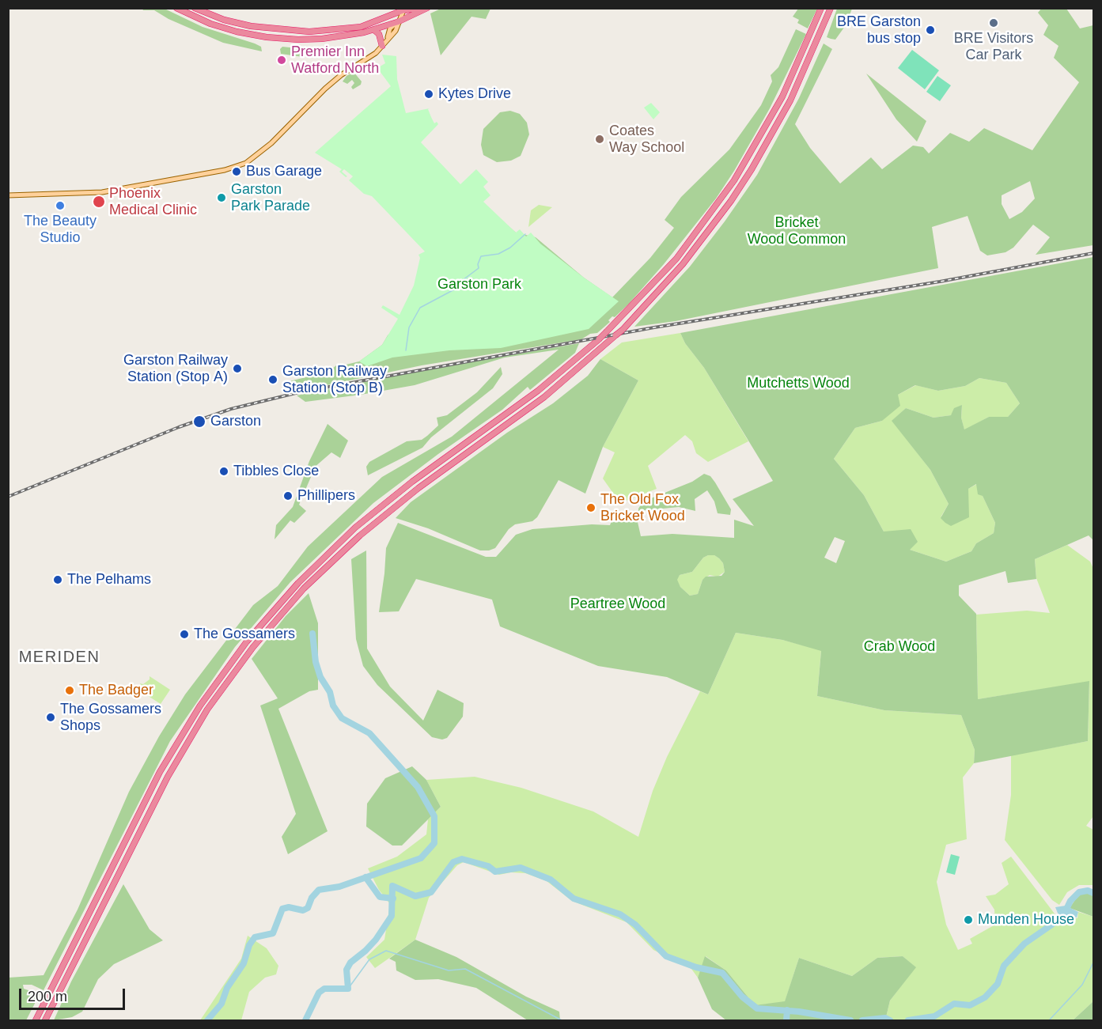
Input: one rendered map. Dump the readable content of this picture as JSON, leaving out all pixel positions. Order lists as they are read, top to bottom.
{
  "districts": ["MERIDEN"],
  "parks": [
    "Bricket Wood Common",
    "Garston Park",
    "Mutchetts Wood",
    "Peartree Wood",
    "Crab Wood"
  ],
  "places": [
    "BRE Visitors Car Park",
    "BRE Garston bus stop",
    "Premier Inn Watford North",
    "Kytes Drive",
    "Coates Way School",
    "Bus Garage",
    "Garston Park Parade",
    "Phoenix Medical Clinic",
    "The Beauty Studio",
    "Garston Railway Station (Stop A)",
    "Garston Railway Station (Stop B)",
    "Garston",
    "Tibbles Close",
    "Phillipers",
    "The Old Fox Bricket Wood",
    "The Pelhams",
    "The Gossamers",
    "The Badger",
    "The Gossamers Shops",
    "Munden House"
  ],
  "scale_bar": "200 m"
}
